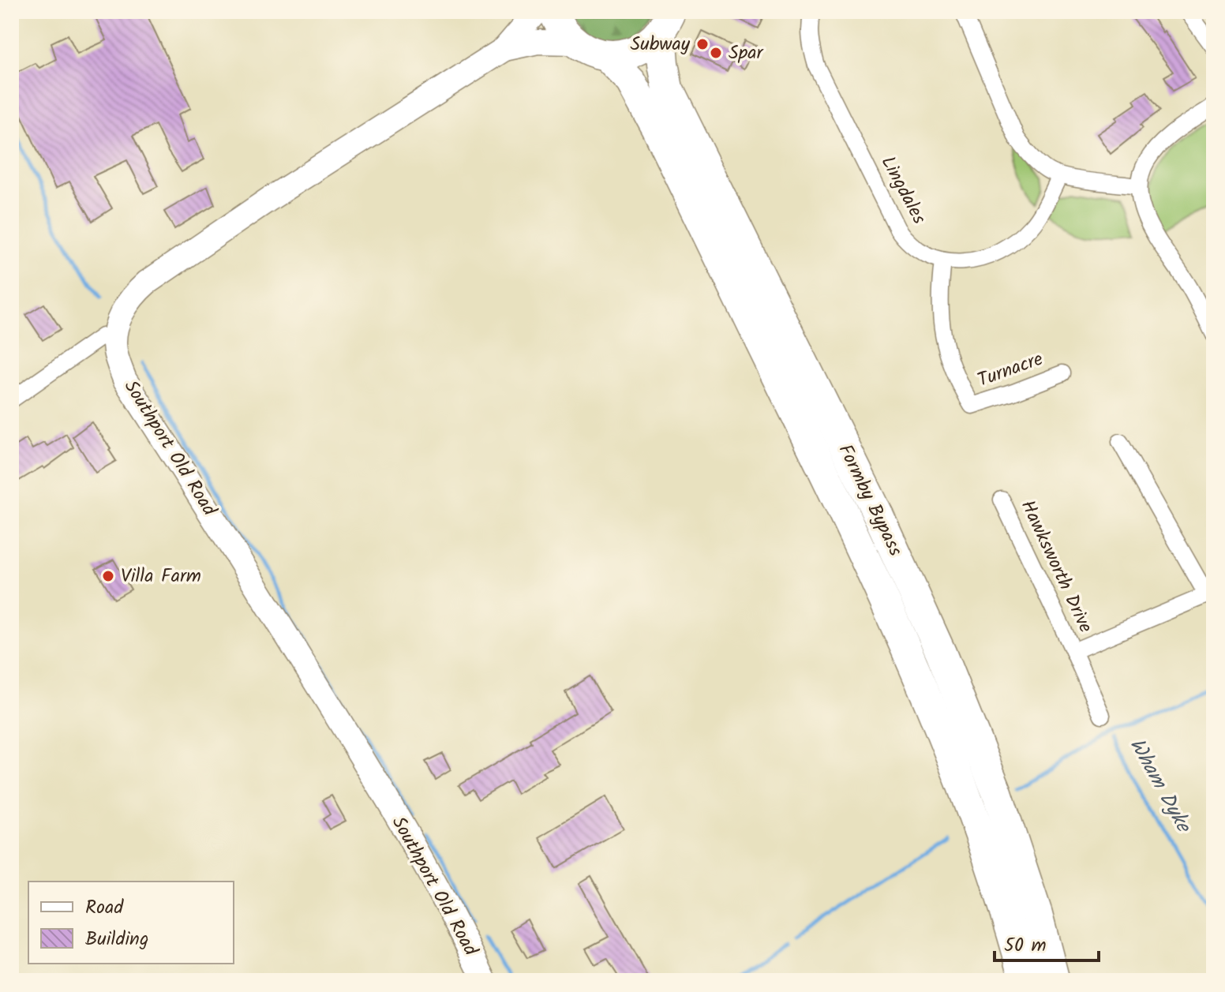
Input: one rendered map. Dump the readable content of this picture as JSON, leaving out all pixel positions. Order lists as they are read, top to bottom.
{
  "streets": {
    "highway": ["Formby Bypass"],
    "street": [
      "Lingdales",
      "Turnacre",
      "Southport Old Road",
      "Hawksworth Drive"
    ]
  },
  "crossings": [
    ["Lingdales", "Turnacre"]
  ],
  "water": ["Wham Dyke"],
  "places": ["Subway", "Spar", "Villa Farm"],
  "legend": ["Road", "Building"],
  "scale_bar": "50 m"
}
